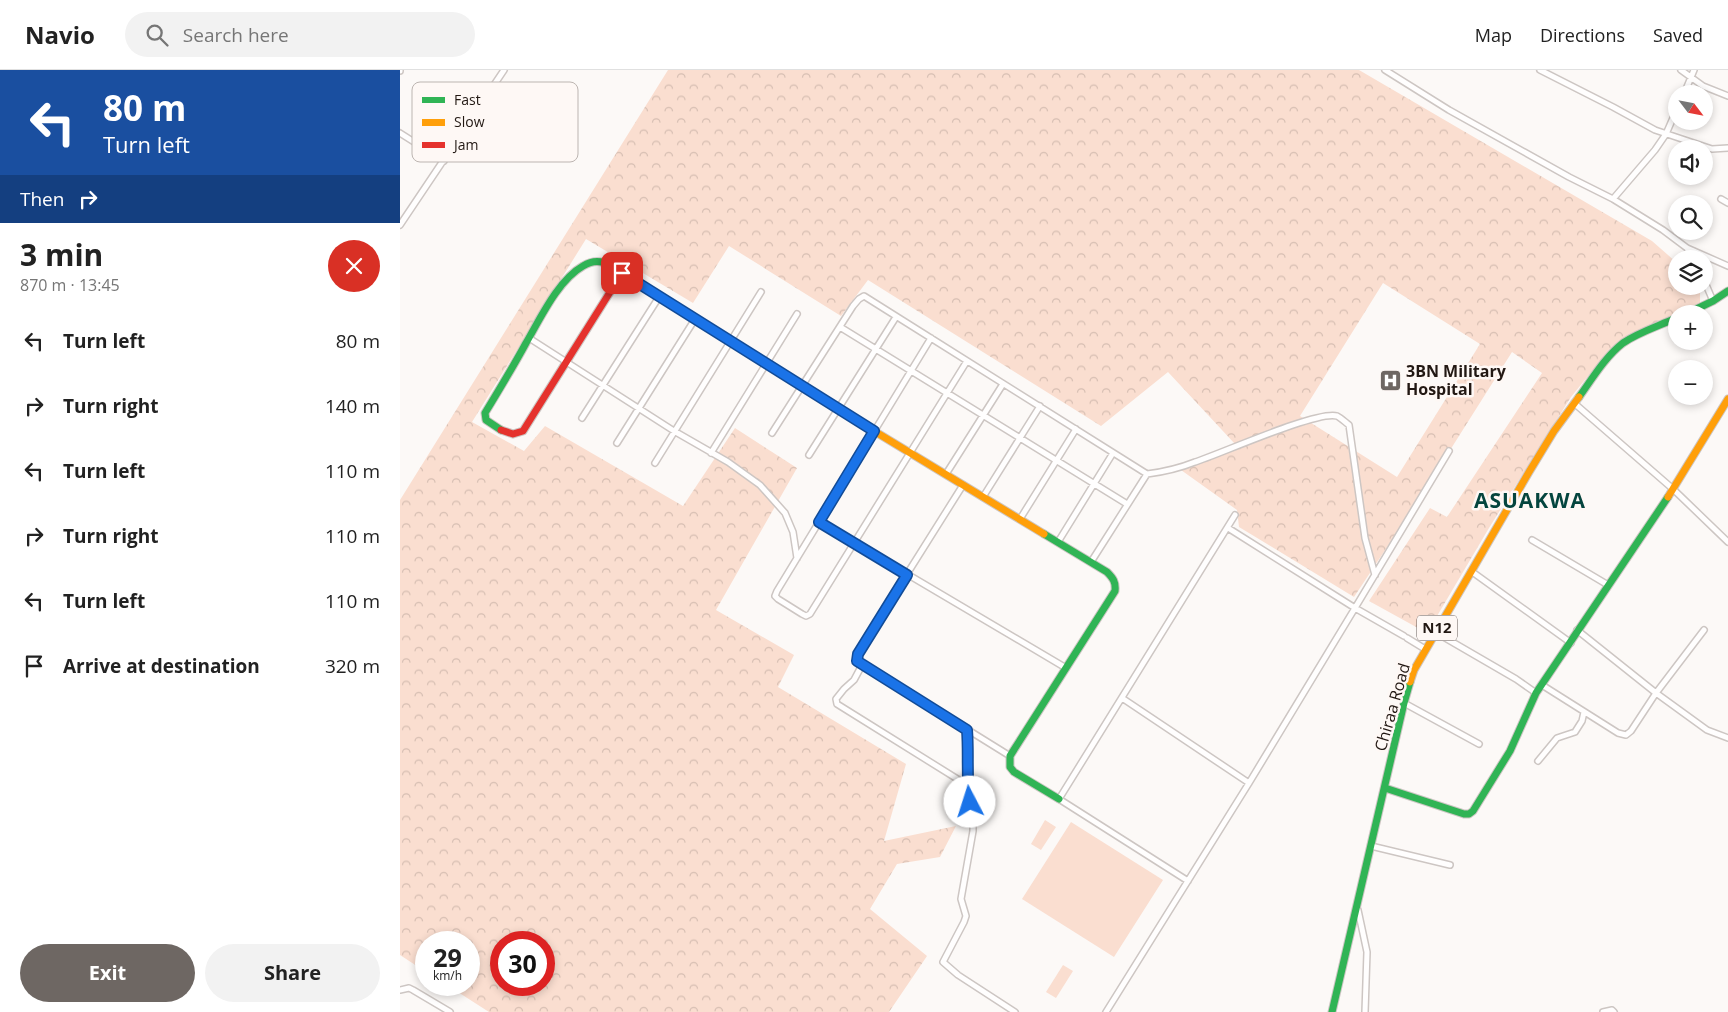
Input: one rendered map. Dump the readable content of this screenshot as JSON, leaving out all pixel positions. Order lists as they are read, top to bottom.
{
  "streets": {
    "main road": ["N12", "Chiraa Road"]
  },
  "districts": ["ASUAKWA"],
  "places": {
    "hospital": ["3BN Military Hospital"]
  },
  "legend": ["Fast", "Slow", "Jam"],
  "north": "bottom right",
  "page": {
    "header": "Navio",
    "search": "Search here",
    "nav": ["Map", "Directions", "Saved"],
    "turn": ["80 m", "Turn left"],
    "map_buttons": ["+", "−"],
    "then": "Then",
    "heading": ["3 min", "870 m · 13:45"],
    "list": [
      {
        "name": "Turn left",
        "value": "80 m"
      },
      {
        "name": "Turn right",
        "value": "140 m"
      },
      {
        "name": "Turn left",
        "value": "110 m"
      },
      {
        "name": "Turn right",
        "value": "110 m"
      },
      {
        "name": "Turn left",
        "value": "110 m"
      },
      {
        "name": "Arrive at destination",
        "value": "320 m"
      }
    ],
    "speed": "29 km/h",
    "limit": "30",
    "buttons": ["Exit", "Share"]
  }
}
